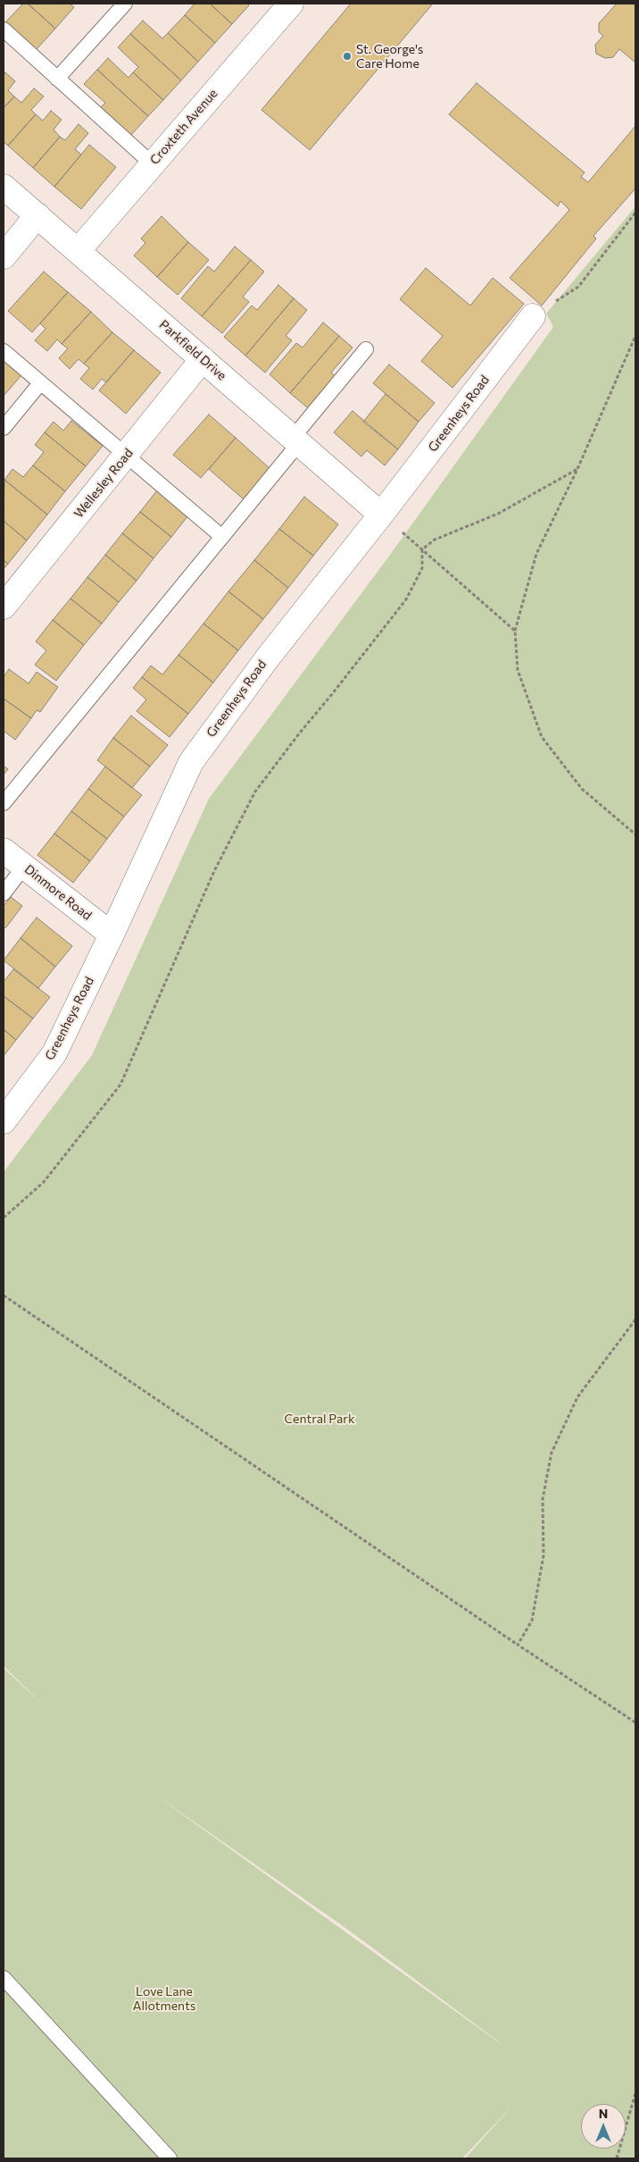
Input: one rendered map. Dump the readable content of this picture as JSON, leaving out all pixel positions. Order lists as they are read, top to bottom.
{
  "streets": {
    "street": [
      "Croxteth Avenue",
      "Parkfield Drive",
      "Greenheys Road",
      "Wellesley Road",
      "Dinmore Road"
    ]
  },
  "crossings": [
    ["Croxteth Avenue", "Parkfield Drive"],
    ["Parkfield Drive", "Greenheys Road"],
    ["Parkfield Drive", "Wellesley Road"],
    ["Greenheys Road", "Dinmore Road"]
  ],
  "parks": ["Central Park", "Love Lane Allotments"],
  "places": ["St. George's Care Home"],
  "north": "top"
}
